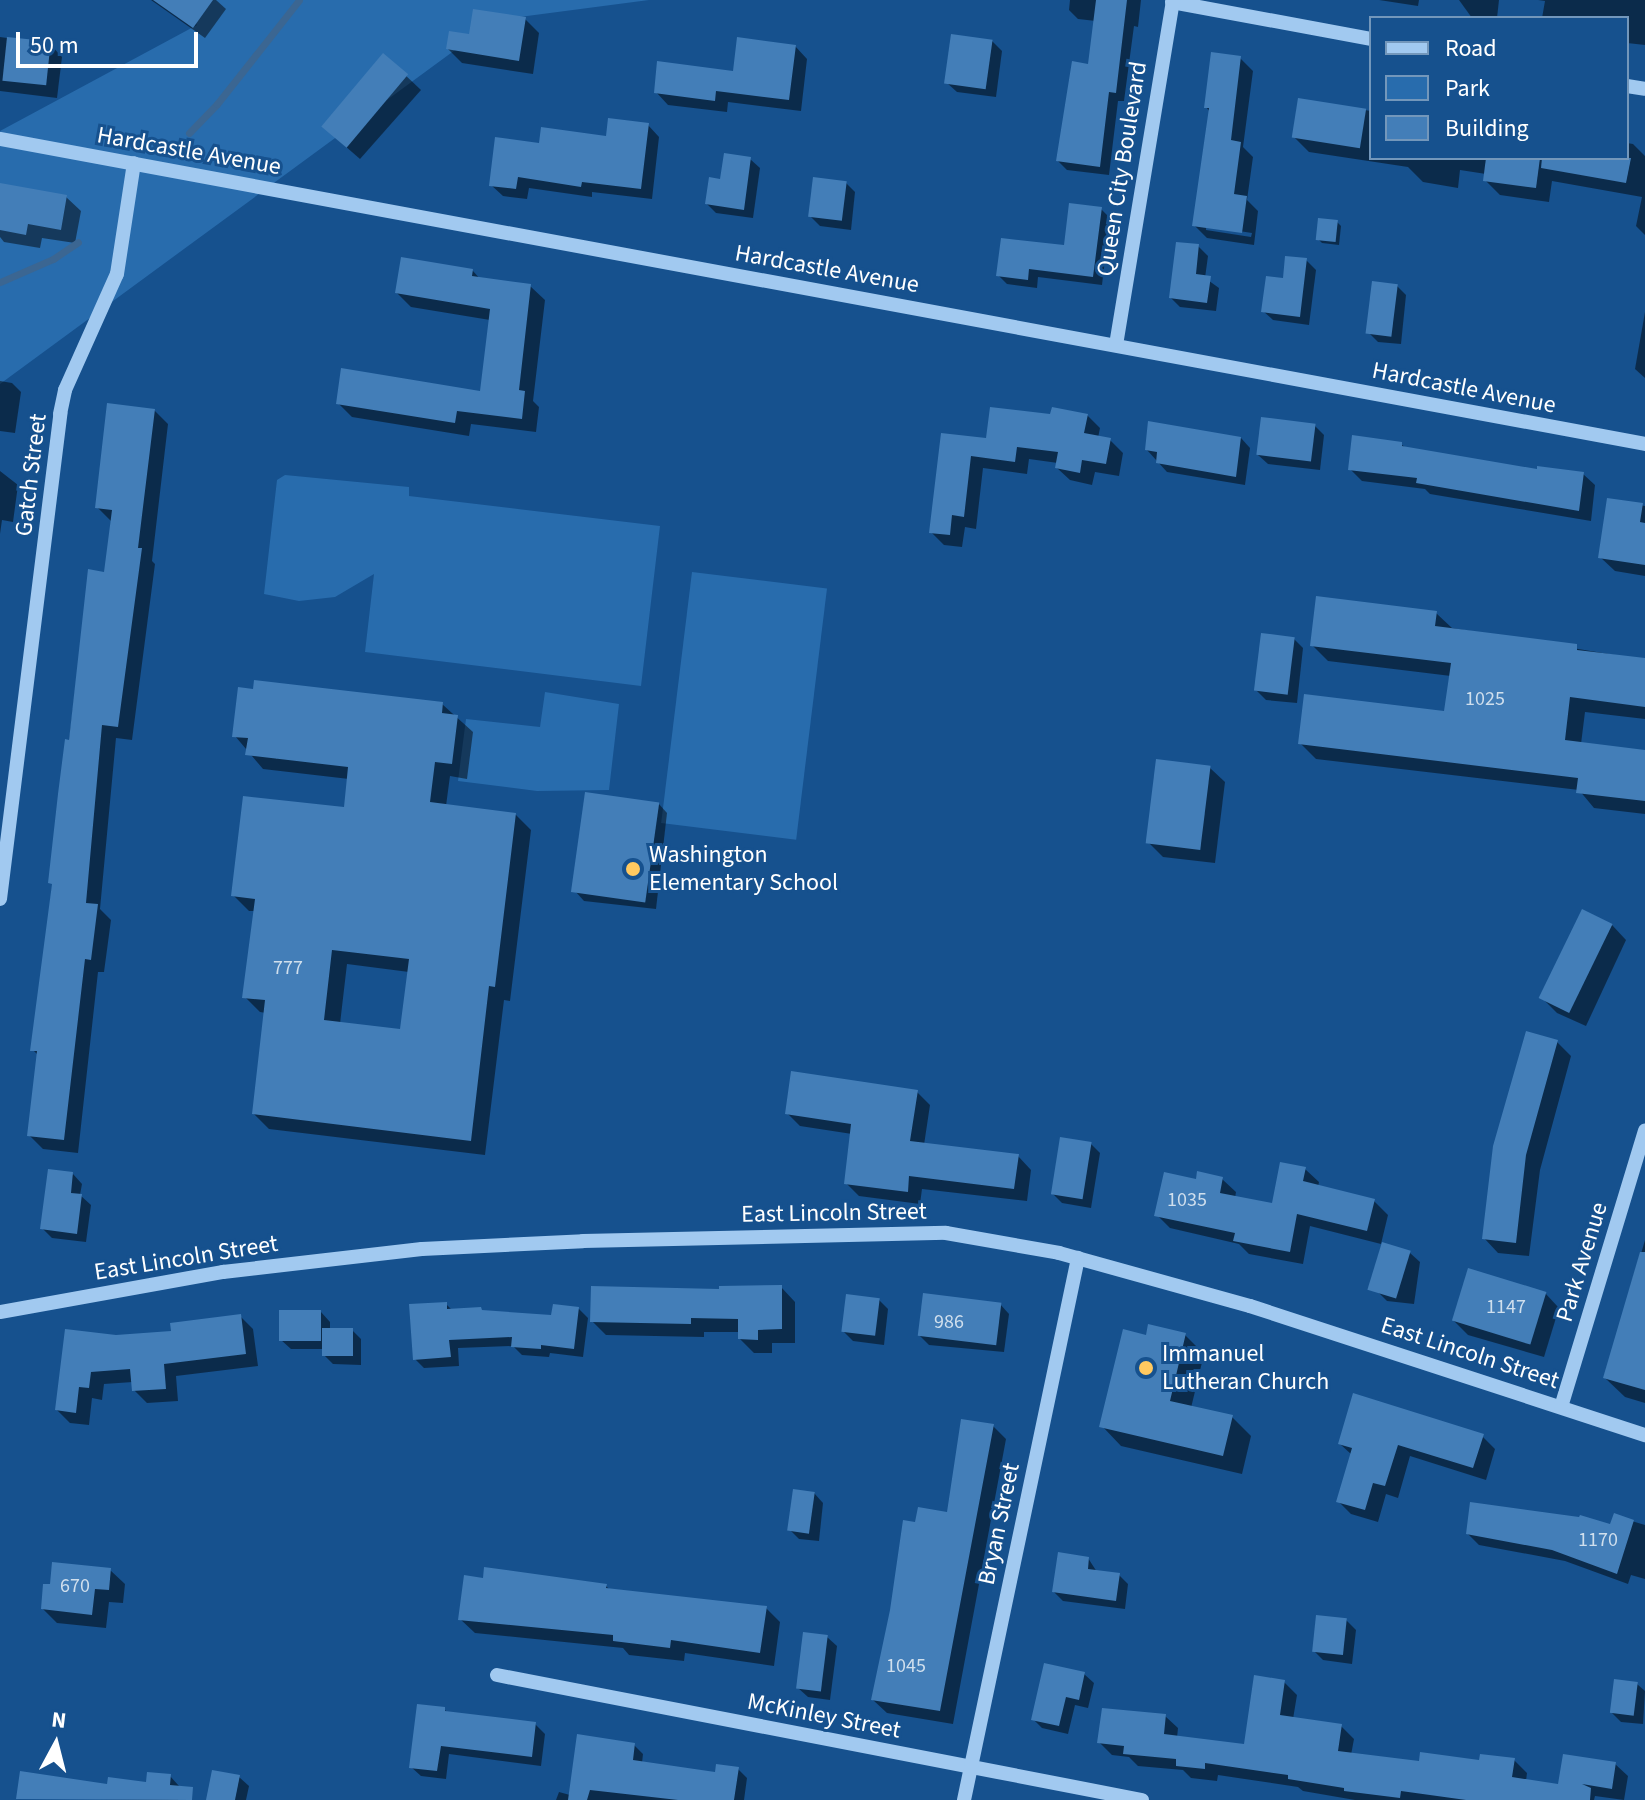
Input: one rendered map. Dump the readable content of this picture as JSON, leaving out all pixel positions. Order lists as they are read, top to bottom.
{
  "streets": {
    "street": [
      "Hardcastle Avenue",
      "Queen City Boulevard",
      "Gatch Street",
      "East Lincoln Street",
      "Park Avenue",
      "Bryan Street",
      "McKinley Street"
    ]
  },
  "crossings": [
    ["Hardcastle Avenue", "Queen City Boulevard"],
    ["Hardcastle Avenue", "Gatch Street"],
    ["East Lincoln Street", "Park Avenue"],
    ["East Lincoln Street", "Bryan Street"],
    ["Bryan Street", "McKinley Street"]
  ],
  "places": ["Washington Elementary School", "Immanuel Lutheran Church"],
  "house_numbers": [
    "1025",
    "777",
    "1035",
    "1147",
    "986",
    "1170",
    "670",
    "1045"
  ],
  "legend": ["Road", "Park", "Building"],
  "scale_bar": "50 m",
  "north": "top"
}
